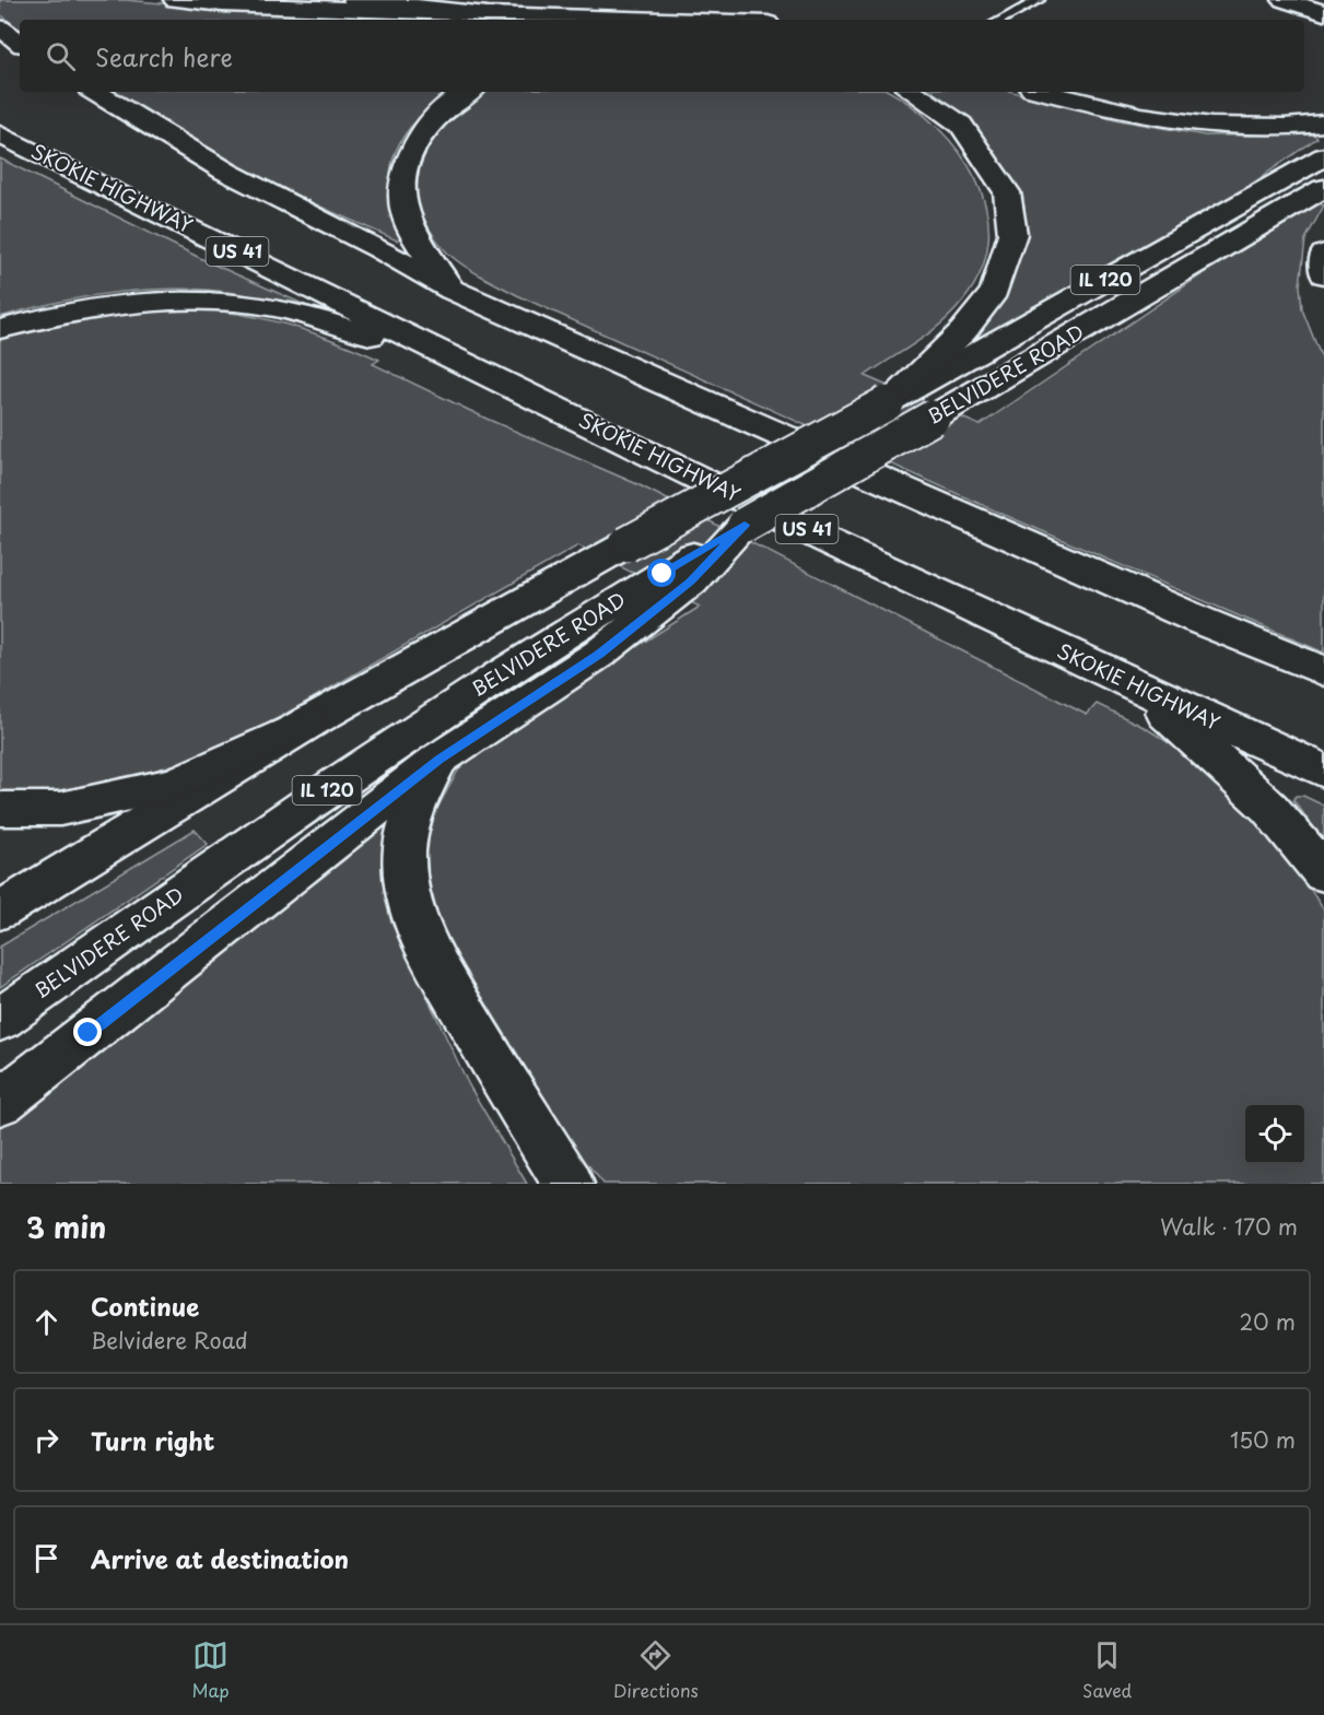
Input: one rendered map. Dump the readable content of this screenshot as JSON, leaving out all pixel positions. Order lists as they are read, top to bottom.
{
  "streets": {
    "main road": [
      "SKOKIE HIGHWAY",
      "US 41",
      "IL 120",
      "BELVIDERE ROAD"
    ]
  },
  "page": {
    "search": "Search here",
    "heading": ["3 min", "Walk · 170 m"],
    "list": [
      ["Continue", "Belvidere Road", "20 m"],
      ["Turn right", "150 m"],
      "Arrive at destination"
    ],
    "nav": ["Map", "Directions", "Saved"]
  }
}
